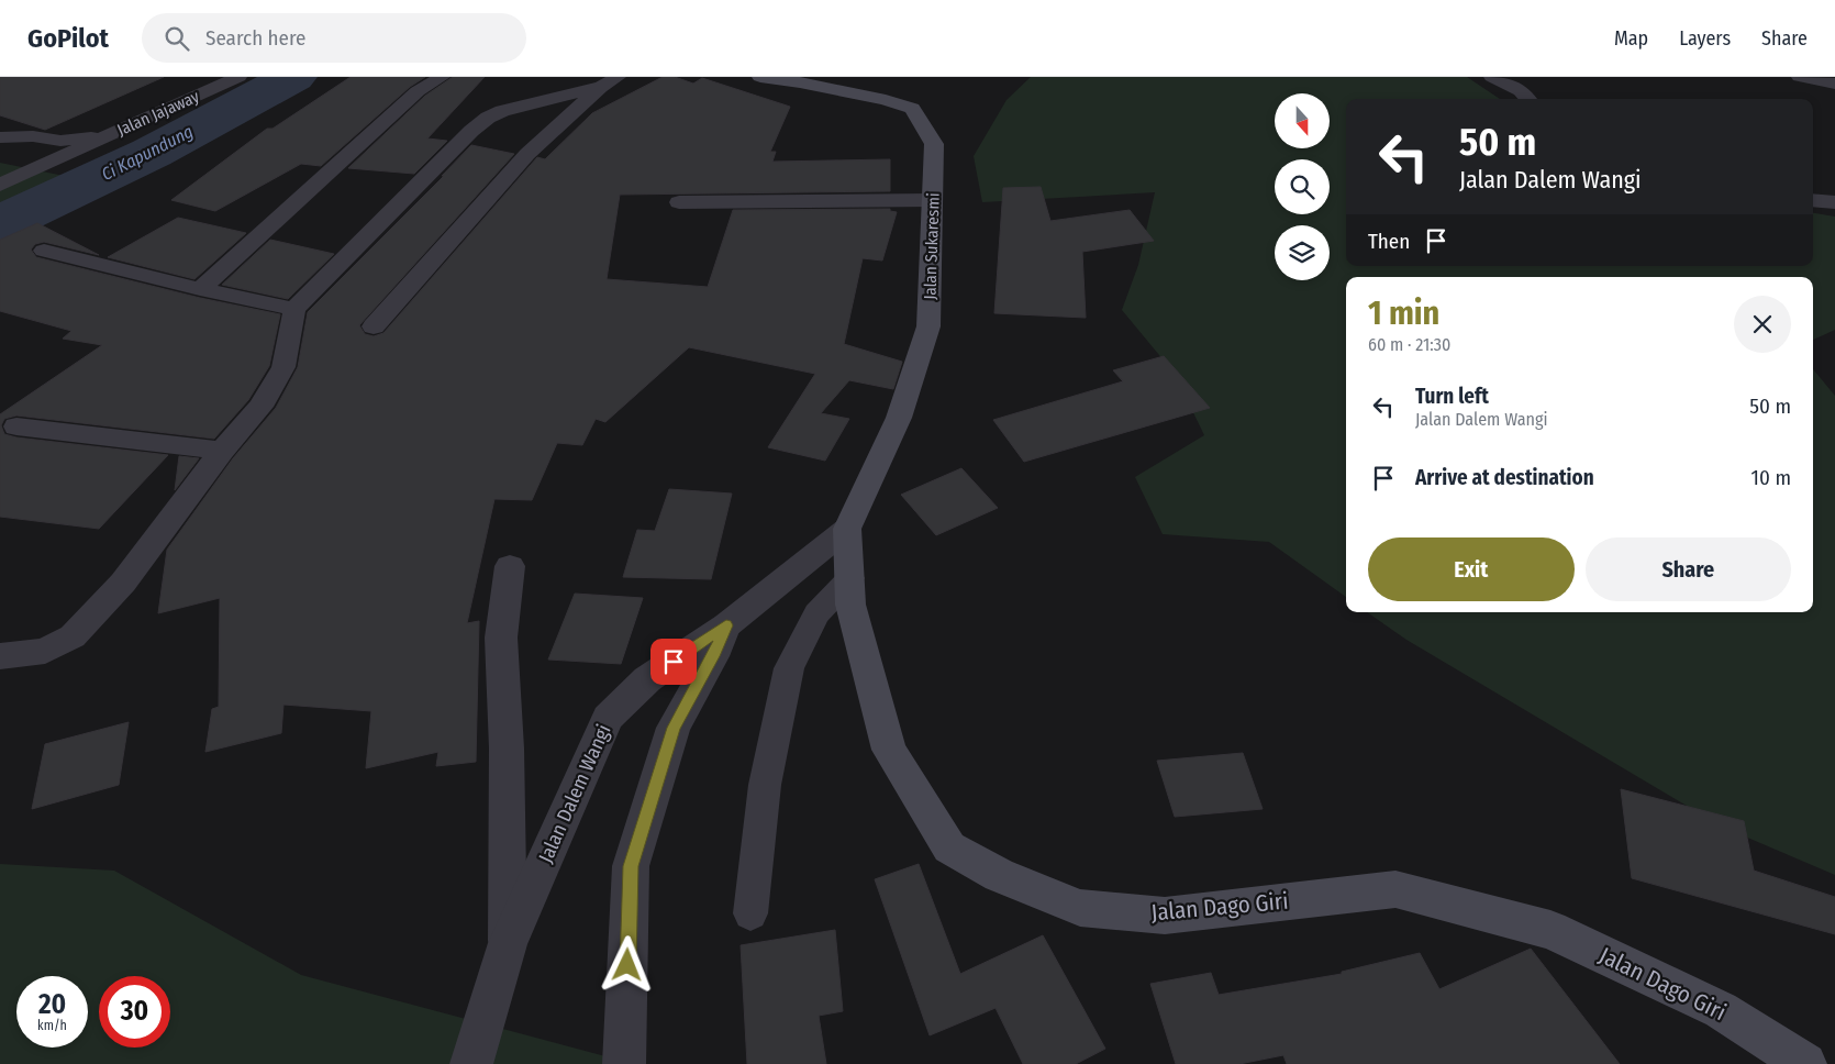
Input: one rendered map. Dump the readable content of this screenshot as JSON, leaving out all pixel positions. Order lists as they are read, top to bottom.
{
  "streets": {
    "main road": ["Jalan Sukaresmi", "Jalan Dago Giri"],
    "street": ["Jalan Jajaway", "Jalan Dalem Wangi"]
  },
  "crossings": [
    ["Jalan Sukaresmi", "Jalan Dalem Wangi"],
    ["Jalan Sukaresmi", "Jalan Dago Giri"],
    ["Jalan Dalem Wangi", "Jalan Dago Giri"]
  ],
  "water": ["Ci Kapundung"],
  "north": "bottom",
  "page": {
    "header": "GoPilot",
    "search": "Search here",
    "nav": ["Map", "Layers", "Share"],
    "turn": ["50 m", "Jalan Dalem Wangi"],
    "then": "Then",
    "heading": ["1 min", "60 m · 21:30"],
    "list": [
      {
        "name": "Turn left",
        "note": "Jalan Dalem Wangi",
        "value": "50 m"
      },
      {
        "name": "Arrive at destination",
        "value": "10 m"
      }
    ],
    "buttons": ["Exit", "Share"],
    "speed": "20 km/h",
    "limit": "30"
  }
}
